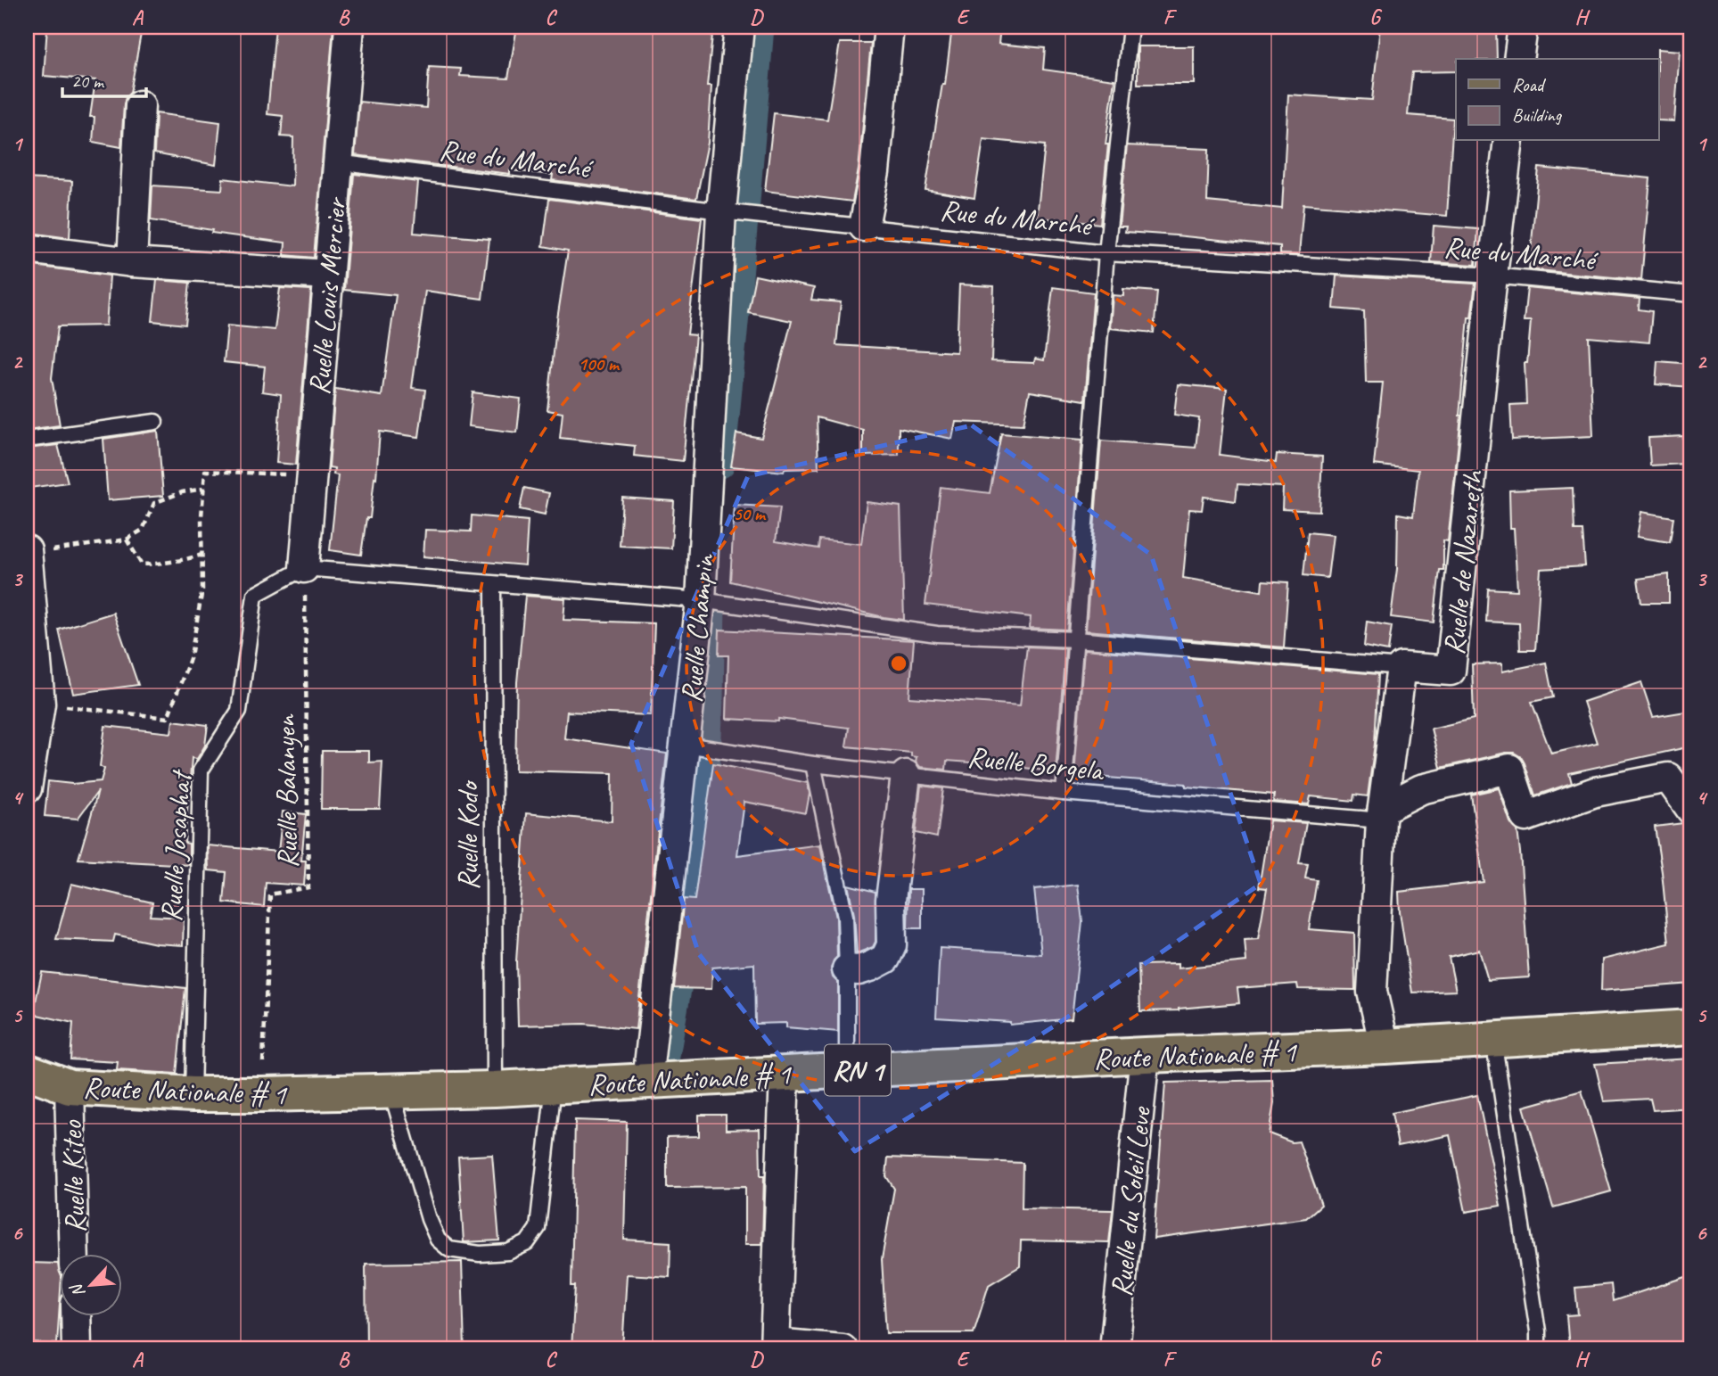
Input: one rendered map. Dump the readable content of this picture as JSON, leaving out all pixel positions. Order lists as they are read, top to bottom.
{
  "streets": {
    "main road": ["Route Nationale # 1", "RN 1"],
    "street": [
      "Ruelle Louis Mercier",
      "Ruelle de Nazareth",
      "Ruelle Champin",
      "Ruelle Kiteo",
      "Ruelle du Soleil Leve"
    ],
    "lane": [
      "Rue du Marché",
      "Ruelle Borgela",
      "Ruelle Kodo",
      "Ruelle Josaphat"
    ],
    "path": ["Ruelle Balanyen"]
  },
  "crossings": [
    ["Rue du Marché", "Ruelle Louis Mercier"],
    ["Rue du Marché", "Ruelle de Nazareth"],
    ["Rue du Marché", "Ruelle Champin"],
    ["Ruelle Louis Mercier", "Ruelle Balanyen"],
    ["Ruelle Louis Mercier", "Ruelle Josaphat"],
    ["Ruelle de Nazareth", "Ruelle Borgela"],
    ["Ruelle de Nazareth", "Route Nationale # 1"],
    ["Ruelle Champin", "Ruelle Borgela"],
    ["Ruelle Champin", "Route Nationale # 1"],
    ["Ruelle Balanyen", "Ruelle Josaphat"],
    ["Ruelle Balanyen", "Route Nationale # 1"],
    ["Ruelle Kodo", "Route Nationale # 1"],
    ["Ruelle Josaphat", "Route Nationale # 1"],
    ["Route Nationale # 1", "Ruelle Kiteo"],
    ["Route Nationale # 1", "Ruelle du Soleil Leve"]
  ],
  "legend": ["Road", "Building"],
  "scale_bar": "20 m",
  "north": "bottom left",
  "grid": {
    "columns": [
      "A",
      "B",
      "C",
      "D",
      "E",
      "F",
      "G",
      "H"
    ],
    "rows": [
      "1",
      "2",
      "3",
      "4",
      "5",
      "6"
    ]
  },
  "rings": ["100 m", "50 m"]
}
